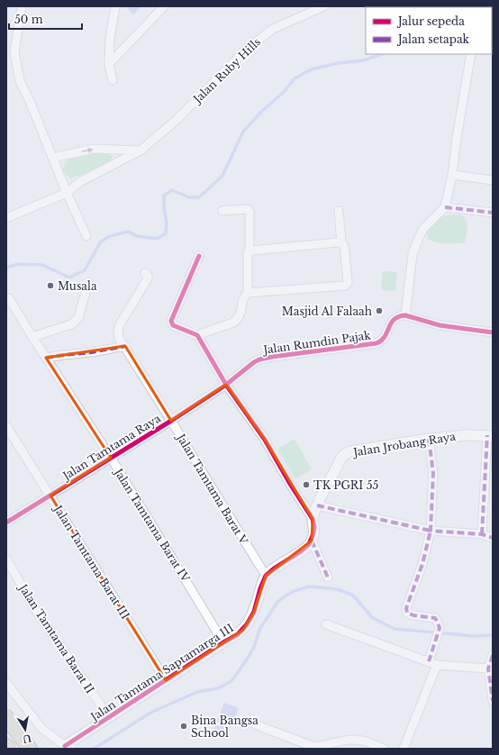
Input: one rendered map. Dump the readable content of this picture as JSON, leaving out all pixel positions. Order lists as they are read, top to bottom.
{
  "streets": {
    "street": [
      "Jalan Ruby Hills",
      "Jalan Rumdin Pajak",
      "Jalan Jrobang Raya",
      "Jalan Tamtama Raya",
      "Jalan Tamtama Barat V",
      "Jalan Tamtama Barat IV",
      "Jalan Tamtama Barat III",
      "Jalan Tamtama Barat II",
      "Jalan Tamtama Saptamarga III"
    ]
  },
  "crossings": [
    ["Jalan Rumdin Pajak", "Jalan Tamtama Raya"],
    ["Jalan Tamtama Raya", "Jalan Tamtama Barat V"],
    ["Jalan Tamtama Raya", "Jalan Tamtama Barat IV"],
    ["Jalan Tamtama Raya", "Jalan Tamtama Barat III"],
    ["Jalan Tamtama Barat V", "Jalan Tamtama Saptamarga III"],
    ["Jalan Tamtama Barat IV", "Jalan Tamtama Saptamarga III"],
    ["Jalan Tamtama Barat III", "Jalan Tamtama Saptamarga III"],
    ["Jalan Tamtama Barat II", "Jalan Tamtama Saptamarga III"]
  ],
  "places": [
    "Musala",
    "Masjid Al Falaah",
    "TK PGRI 55",
    "Bina Bangsa School"
  ],
  "legend": ["Jalur sepeda", "Jalan setapak"],
  "scale_bar": "50 m",
  "north": "bottom"
}
